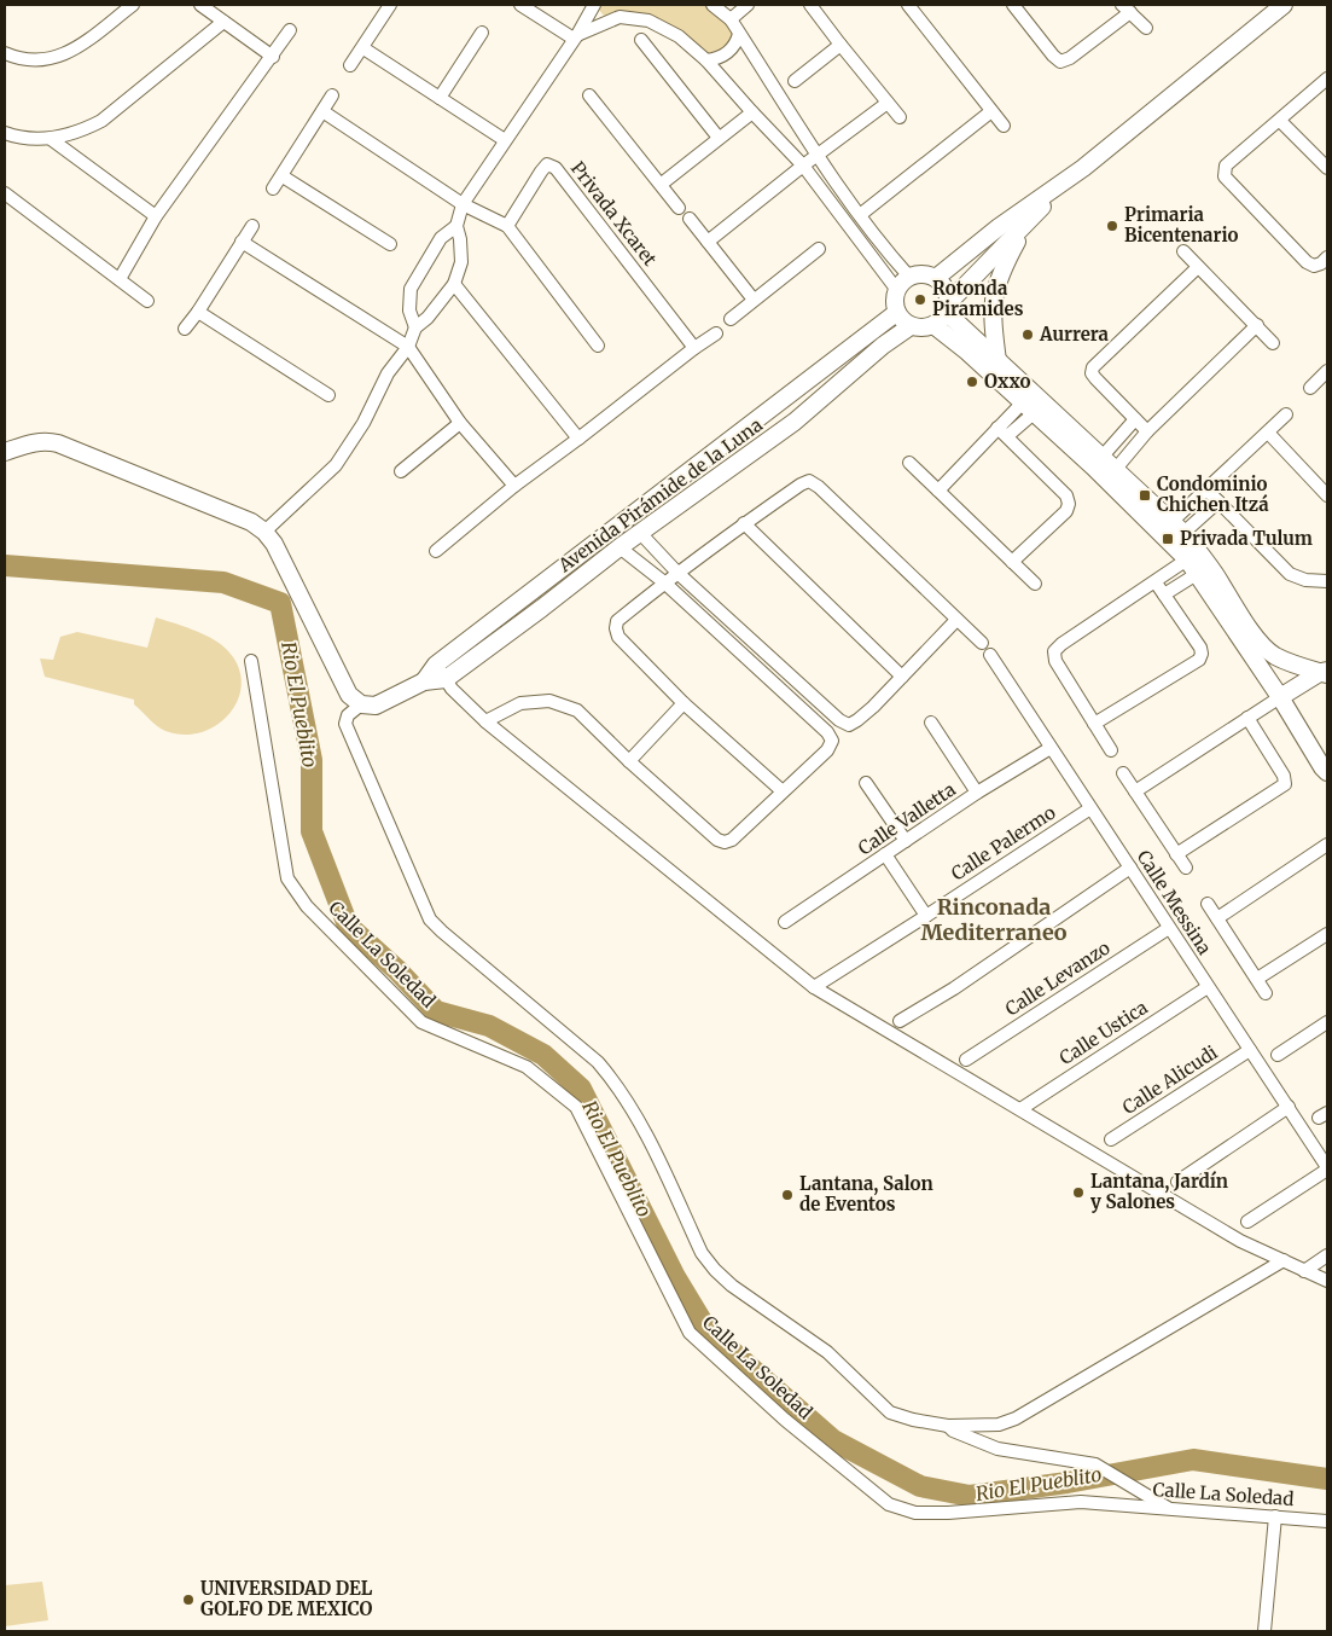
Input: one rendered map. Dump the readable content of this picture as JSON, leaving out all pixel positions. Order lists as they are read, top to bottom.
{
  "streets": {
    "street": [
      "Privada Xcaret",
      "Avenida Pirámide de la Luna",
      "Calle Valletta",
      "Calle Palermo",
      "Calle Messina",
      "Calle La Soledad",
      "Calle Levanzo",
      "Calle Ustica",
      "Calle Alicudi"
    ]
  },
  "crossings": [
    ["Calle Valletta", "Calle Messina"],
    ["Calle Palermo", "Calle Messina"],
    ["Calle Messina", "Calle Levanzo"],
    ["Calle Messina", "Calle Ustica"],
    ["Calle Messina", "Calle Alicudi"]
  ],
  "districts": ["Rinconada Mediterraneo"],
  "water": ["Rio El Pueblito"],
  "places": {
    "other": [
      "Primaria Bicentenario",
      "Rotonda Piramides",
      "Aurrera",
      "Oxxo",
      "Lantana, Jardín y Salones",
      "Lantana, Salon de Eventos",
      "UNIVERSIDAD DEL GOLFO DE MEXICO"
    ],
    "transit": ["Condominio Chichen Itzá", "Privada Tulum"]
  }
}
